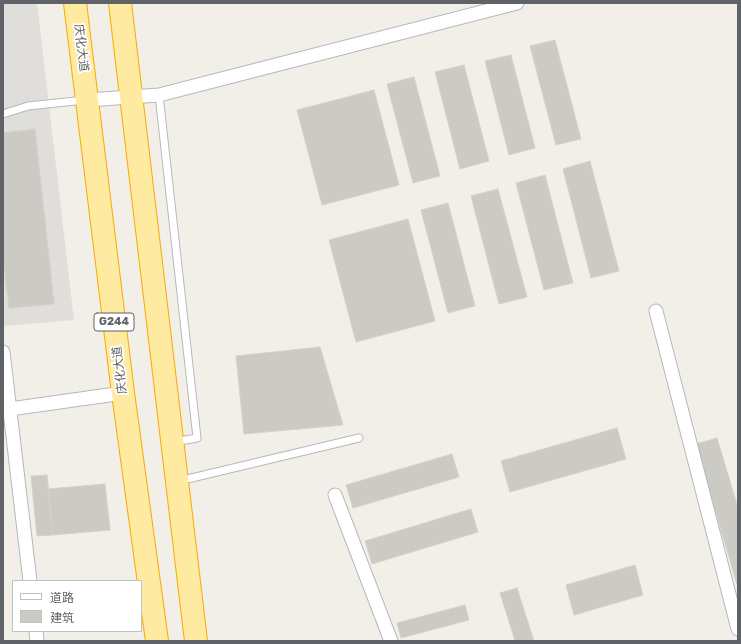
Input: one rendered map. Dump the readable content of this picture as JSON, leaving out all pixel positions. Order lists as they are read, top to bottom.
{
  "streets": {
    "highway": ["庆化大道", "G244"]
  },
  "legend": ["道路", "建筑"]
}
